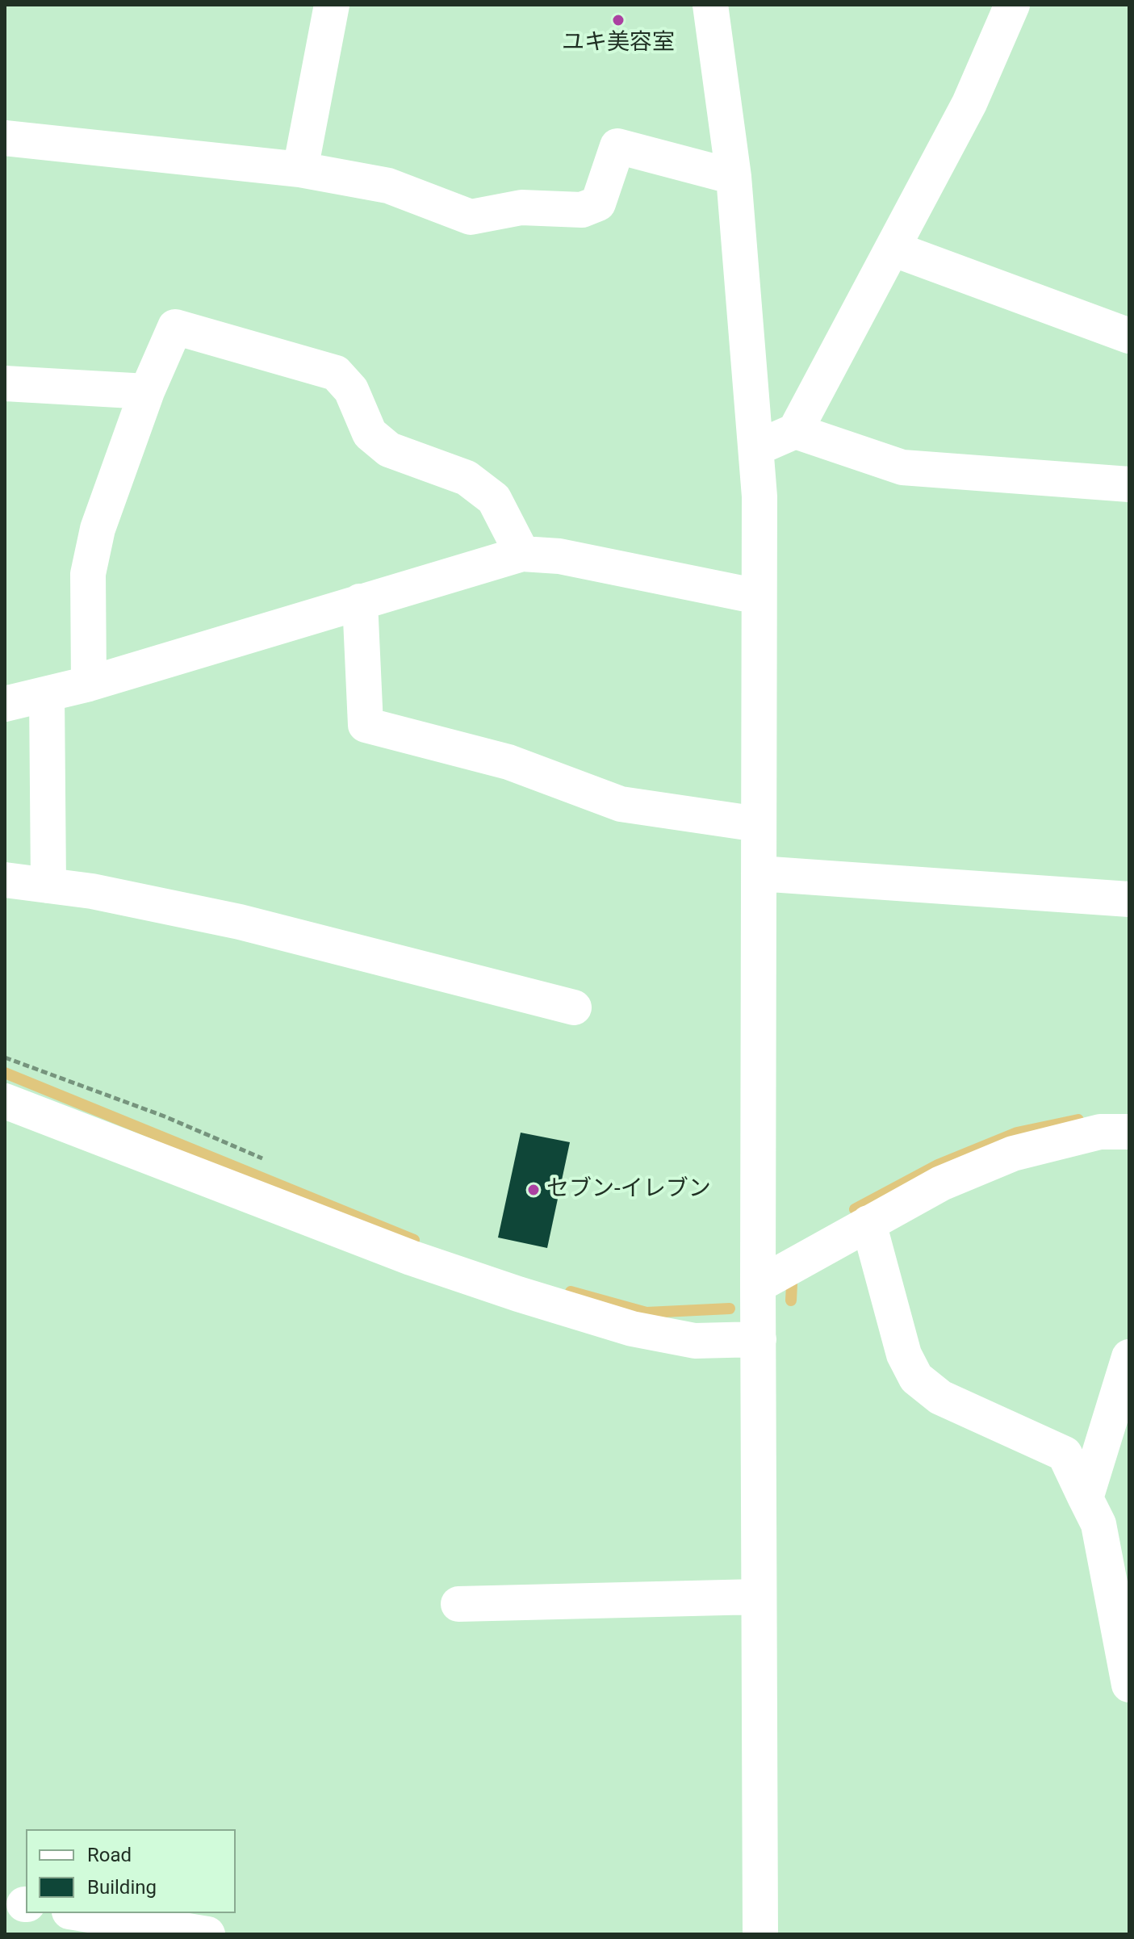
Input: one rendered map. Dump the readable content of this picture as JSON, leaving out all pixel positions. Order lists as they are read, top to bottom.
{
  "places": ["ユキ美容室", "セブン-イレブン"],
  "legend": ["Road", "Building"]
}
